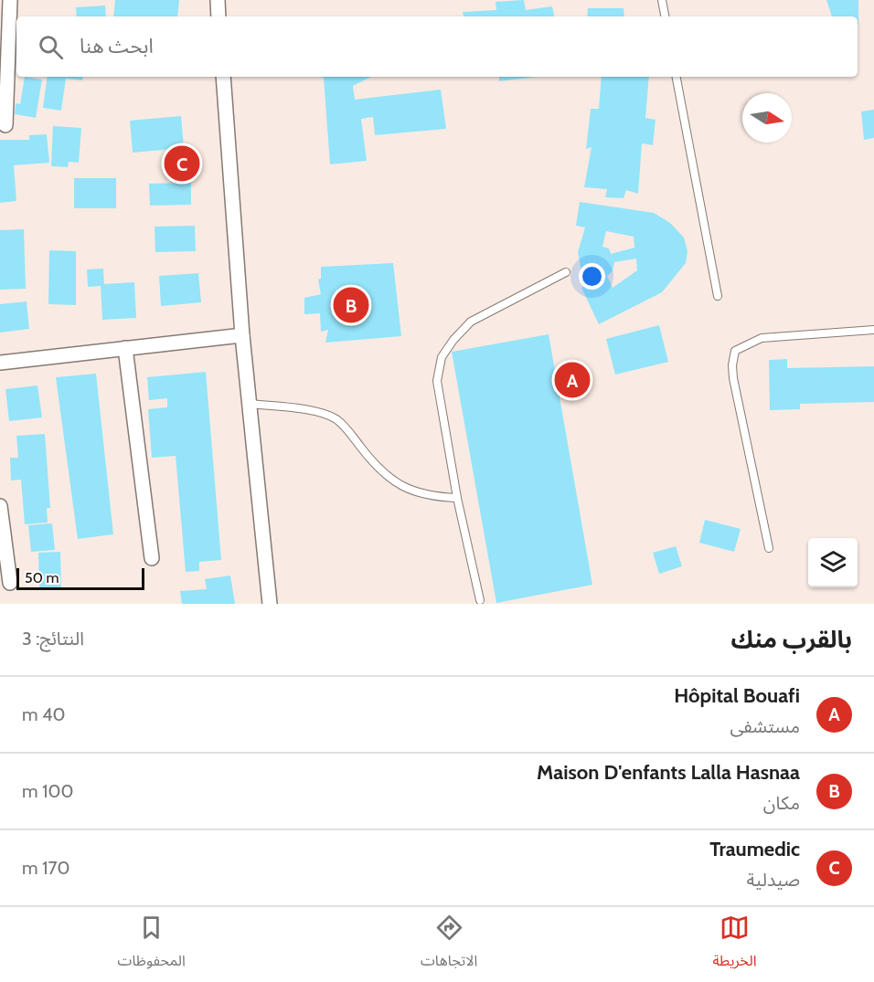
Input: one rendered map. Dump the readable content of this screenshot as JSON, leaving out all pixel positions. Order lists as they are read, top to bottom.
{
  "scale_bar": "50 m",
  "north": "right",
  "page": {
    "search": "ابحث هنا",
    "pins": ["C", "B", "A"],
    "scale": "50 m",
    "heading": ["بالقرب منك", "النتائج: 3"],
    "list": [
      {
        "mark": "A",
        "name": "Hôpital Bouafi",
        "note": "مستشفى",
        "value": "40 m"
      },
      {
        "mark": "B",
        "name": "Maison D'enfants Lalla Hasnaa",
        "note": "مكان",
        "value": "100 m"
      },
      {
        "mark": "C",
        "name": "Traumedic",
        "note": "صيدلية",
        "value": "170 m"
      }
    ],
    "nav": ["الخريطة", "الاتجاهات", "المحفوظات"]
  }
}
